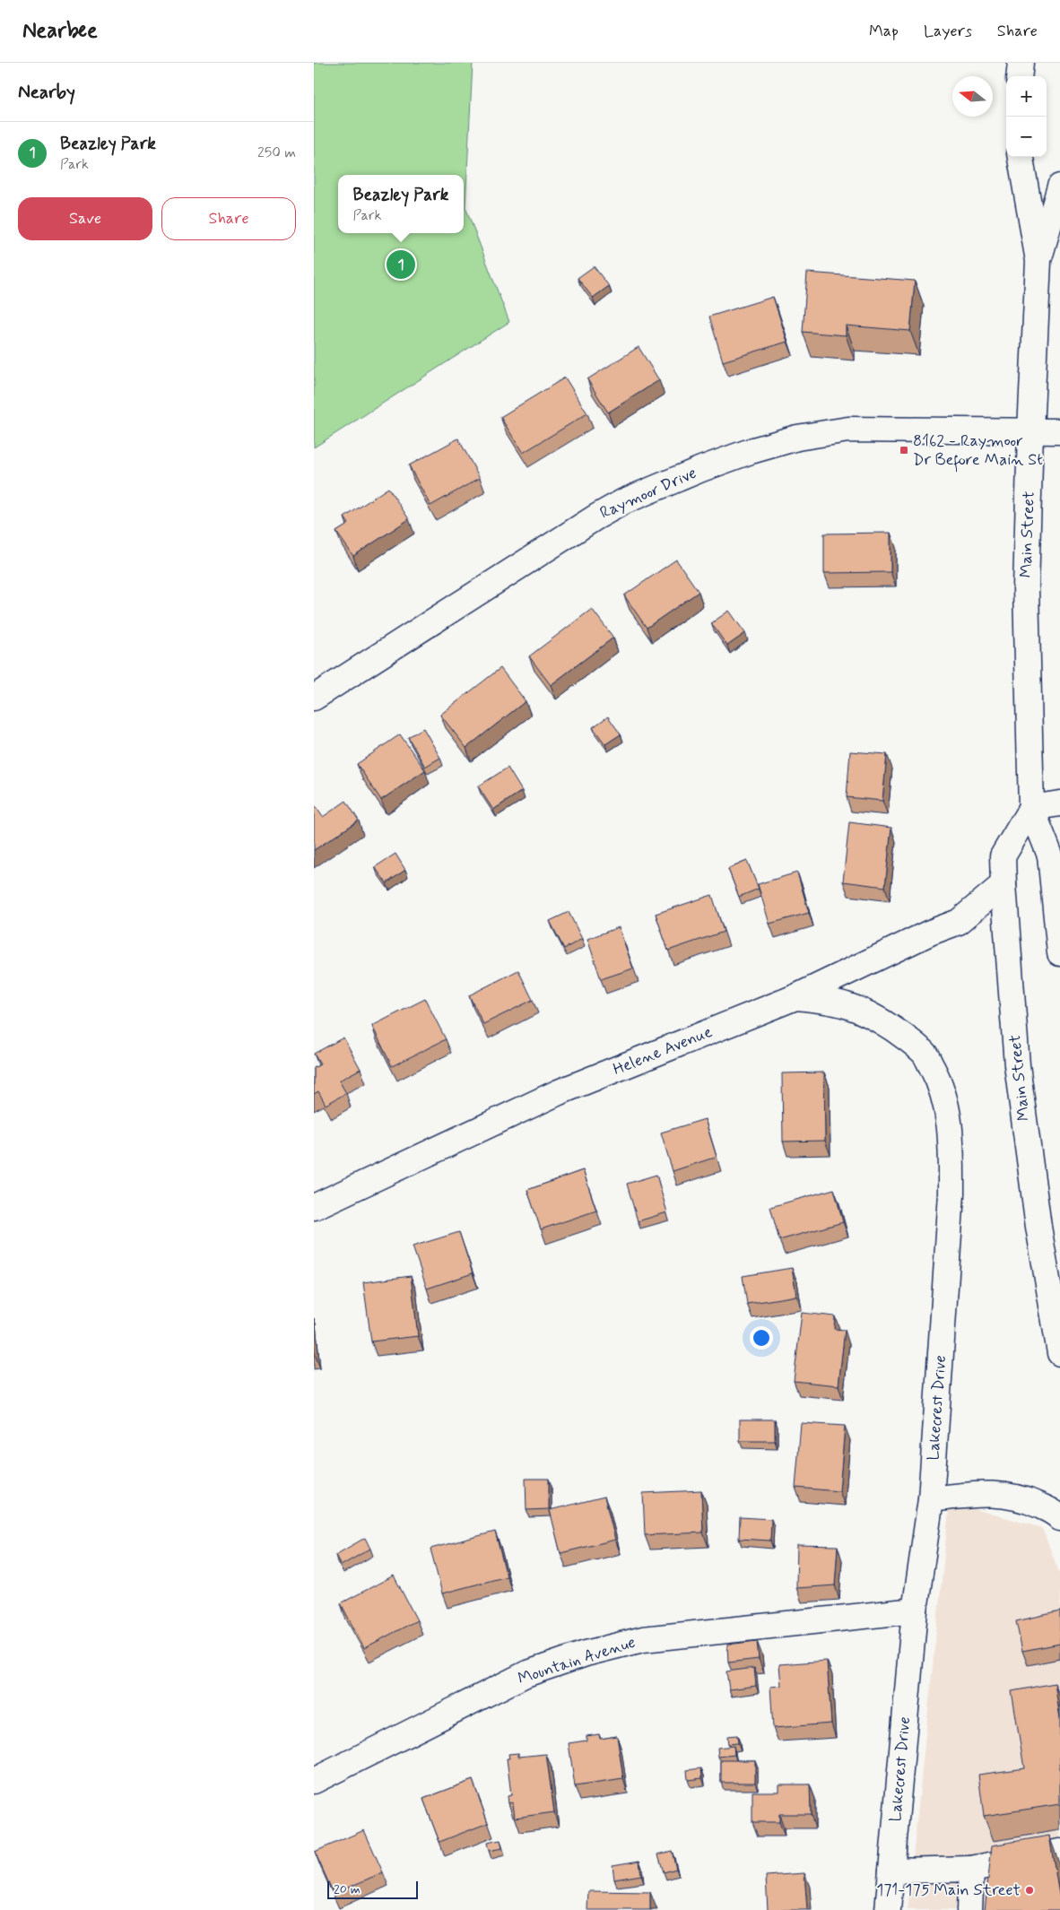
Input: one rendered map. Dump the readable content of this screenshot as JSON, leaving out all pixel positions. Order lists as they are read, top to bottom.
{
  "streets": {
    "street": [
      "Raymoor Drive",
      "Main Street",
      "Helene Avenue",
      "Lakecrest Drive",
      "Mountain Avenue"
    ]
  },
  "crossings": [
    ["Raymoor Drive", "Main Street"],
    ["Main Street", "Helene Avenue"],
    ["Helene Avenue", "Lakecrest Drive"],
    ["Lakecrest Drive", "Mountain Avenue"]
  ],
  "places": {
    "transit": ["8162 - Raymoor Dr Before Main St"],
    "other": ["171-175 Main Street"]
  },
  "scale_bar": "20 m",
  "north": "left",
  "page": {
    "header": "Nearbee",
    "nav": ["Map", "Layers", "Share"],
    "heading": "Nearby",
    "map_buttons": ["+", "−"],
    "list": [
      {
        "mark": "1",
        "name": "Beazley Park",
        "note": "Park",
        "value": "250 m"
      }
    ],
    "popup": ["Beazley Park", "Park"],
    "buttons": ["Save", "Share"],
    "pins": "1",
    "scale": "20 m"
  }
}
